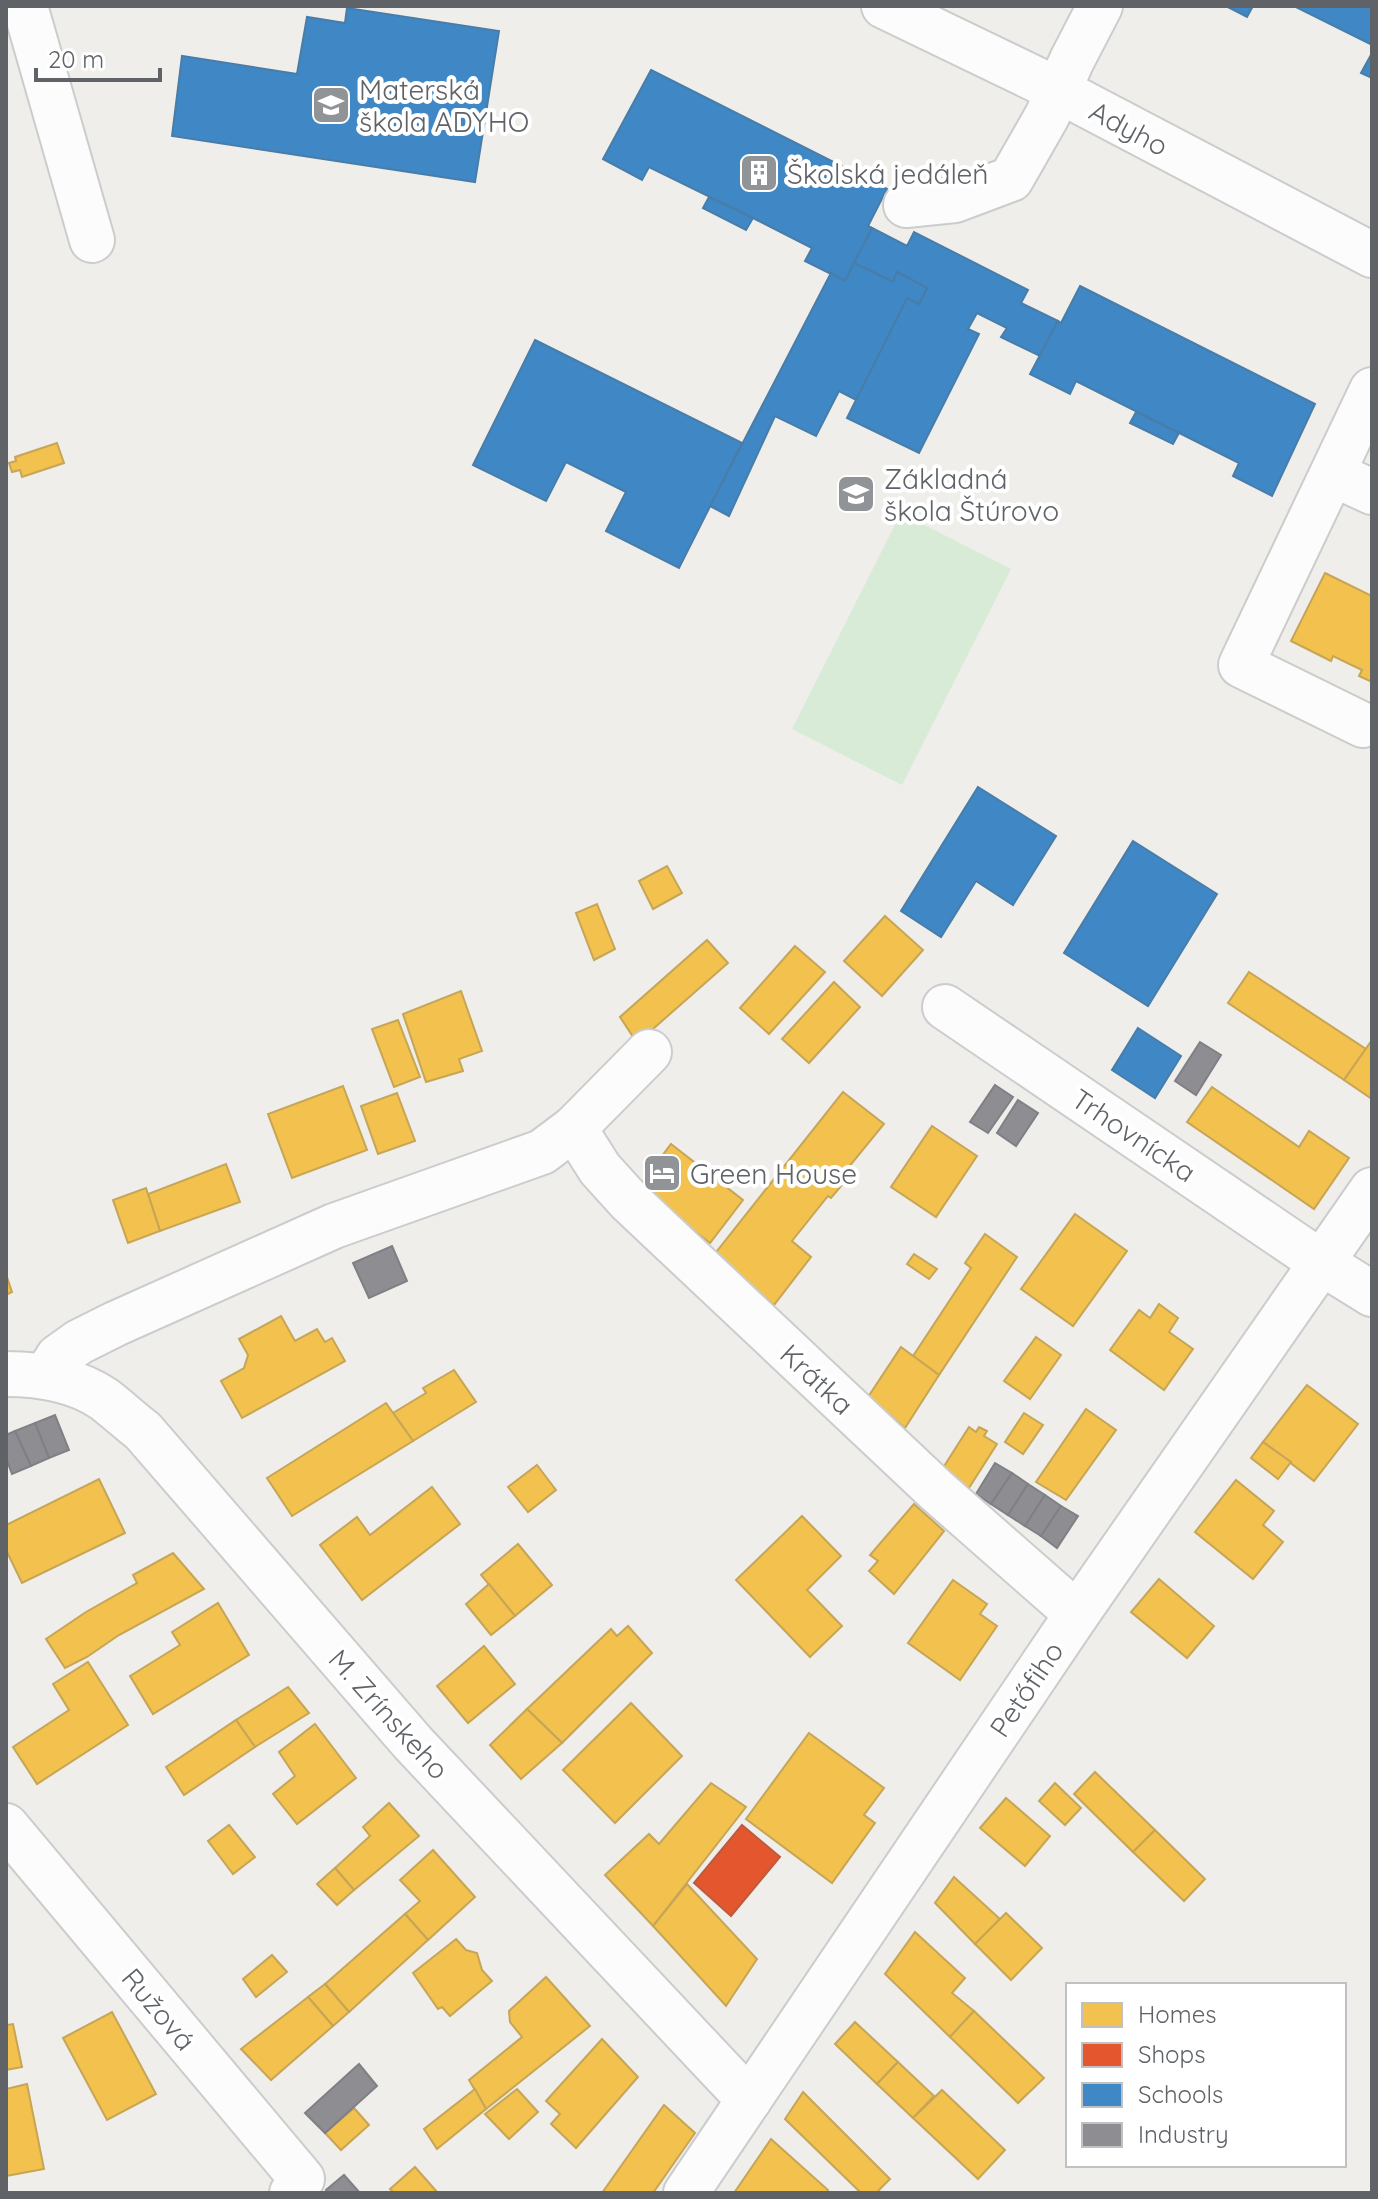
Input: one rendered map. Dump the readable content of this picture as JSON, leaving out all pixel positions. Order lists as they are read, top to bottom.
{
  "streets": {
    "street": [
      "Adyho",
      "Trhovnícka",
      "Krátka",
      "Petőfiho",
      "M. Zrínskeho",
      "Ružová"
    ]
  },
  "crossings": [
    ["Trhovnícka", "Petőfiho"],
    ["Krátka", "Petőfiho"],
    ["Petőfiho", "M. Zrínskeho"]
  ],
  "places": {
    "school or university": ["Materská škola ADYHO", "Základná škola Štúrovo"],
    "building": ["Školská jedáleň"],
    "hotel": ["Green House"]
  },
  "legend": [
    "Homes",
    "Shops",
    "Schools",
    "Industry"
  ],
  "scale_bar": "20 m"
}
